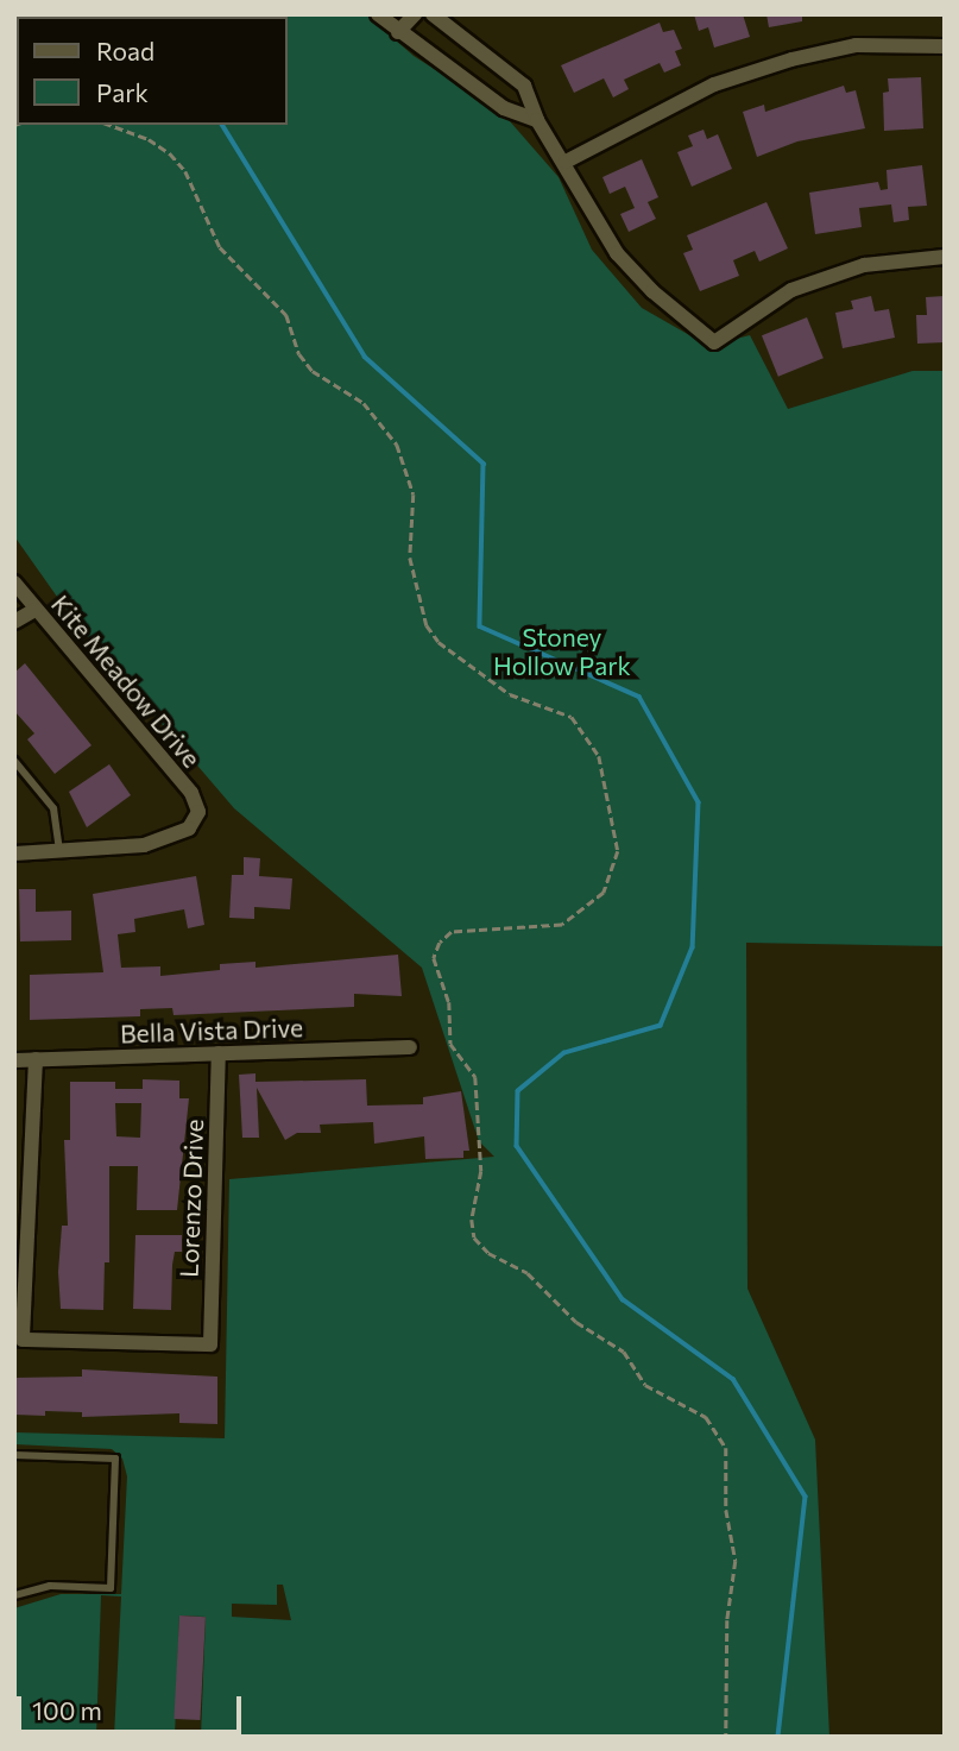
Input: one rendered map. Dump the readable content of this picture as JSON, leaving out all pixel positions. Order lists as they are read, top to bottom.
{
  "streets": {
    "street": ["Kite Meadow Drive", "Bella Vista Drive", "Lorenzo Drive"]
  },
  "crossings": [
    ["Bella Vista Drive", "Lorenzo Drive"]
  ],
  "parks": ["Stoney Hollow Park"],
  "legend": ["Road", "Park"],
  "scale_bar": "100 m"
}
